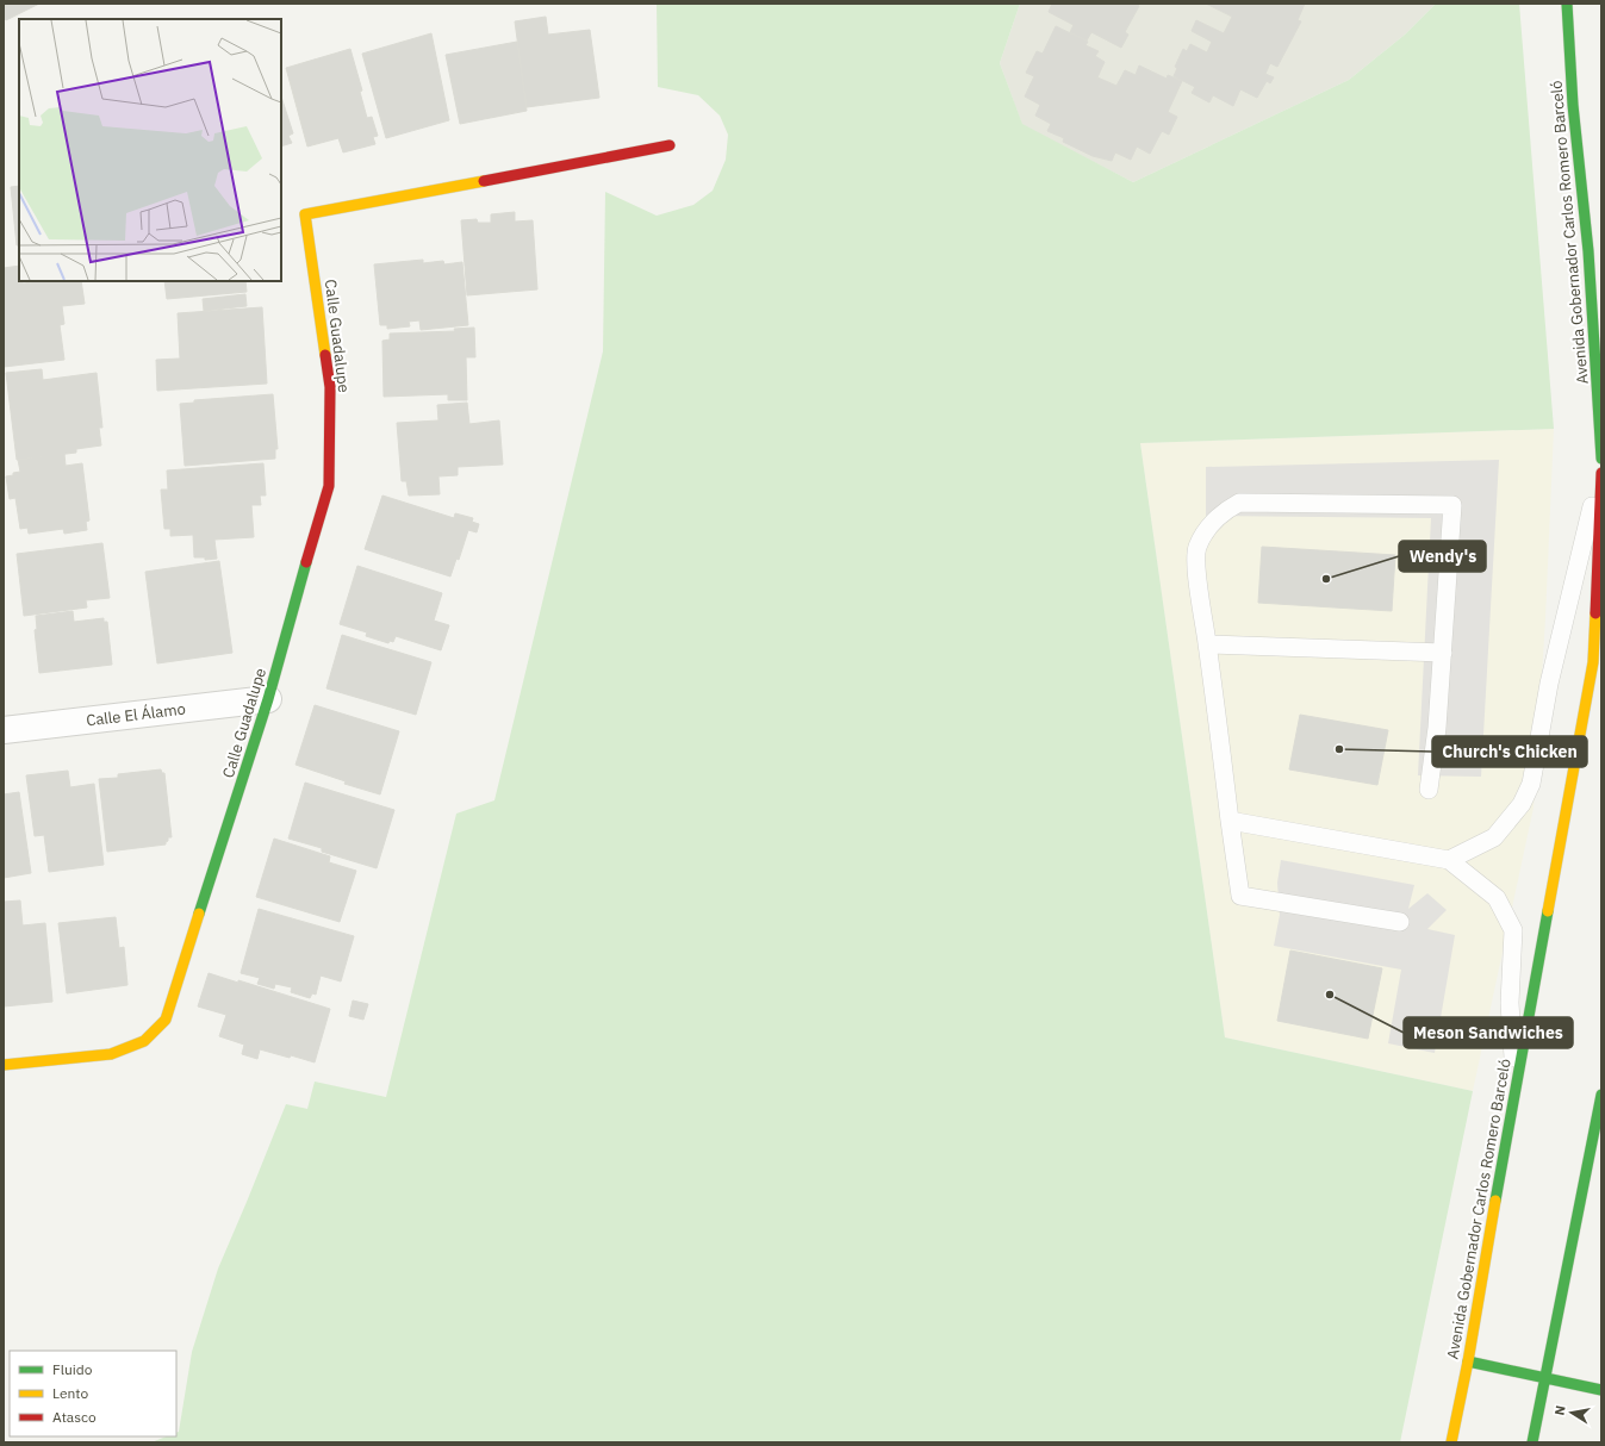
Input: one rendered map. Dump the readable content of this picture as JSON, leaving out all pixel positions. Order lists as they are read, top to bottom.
{
  "streets": {
    "main road": ["Avenida Gobernador Carlos Romero Barceló", "Calle Guadalupe"],
    "street": ["Calle El Álamo"]
  },
  "crossings": [
    ["Calle Guadalupe", "Calle El Álamo"]
  ],
  "places": ["Wendy's", "Church's Chicken", "Meson Sandwiches"],
  "legend": ["Fluido", "Lento", "Atasco"],
  "north": "left"
}
